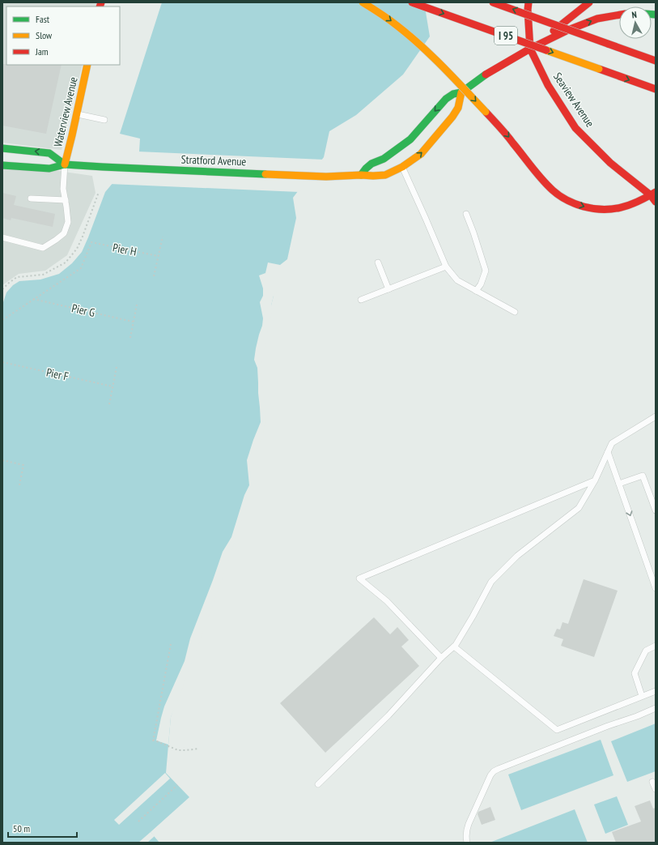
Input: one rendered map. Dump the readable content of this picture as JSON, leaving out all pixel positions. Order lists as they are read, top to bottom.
{
  "streets": {
    "main road": [
      "I 95",
      "Seaview Avenue",
      "Waterview Avenue",
      "Stratford Avenue"
    ],
    "path": ["Pier H", "Pier G", "Pier F"]
  },
  "crossings": [
    ["Waterview Avenue", "Stratford Avenue"],
    ["Pier H", "Pier G"]
  ],
  "legend": ["Fast", "Slow", "Jam"],
  "scale_bar": "50 m",
  "north": "top"
}
